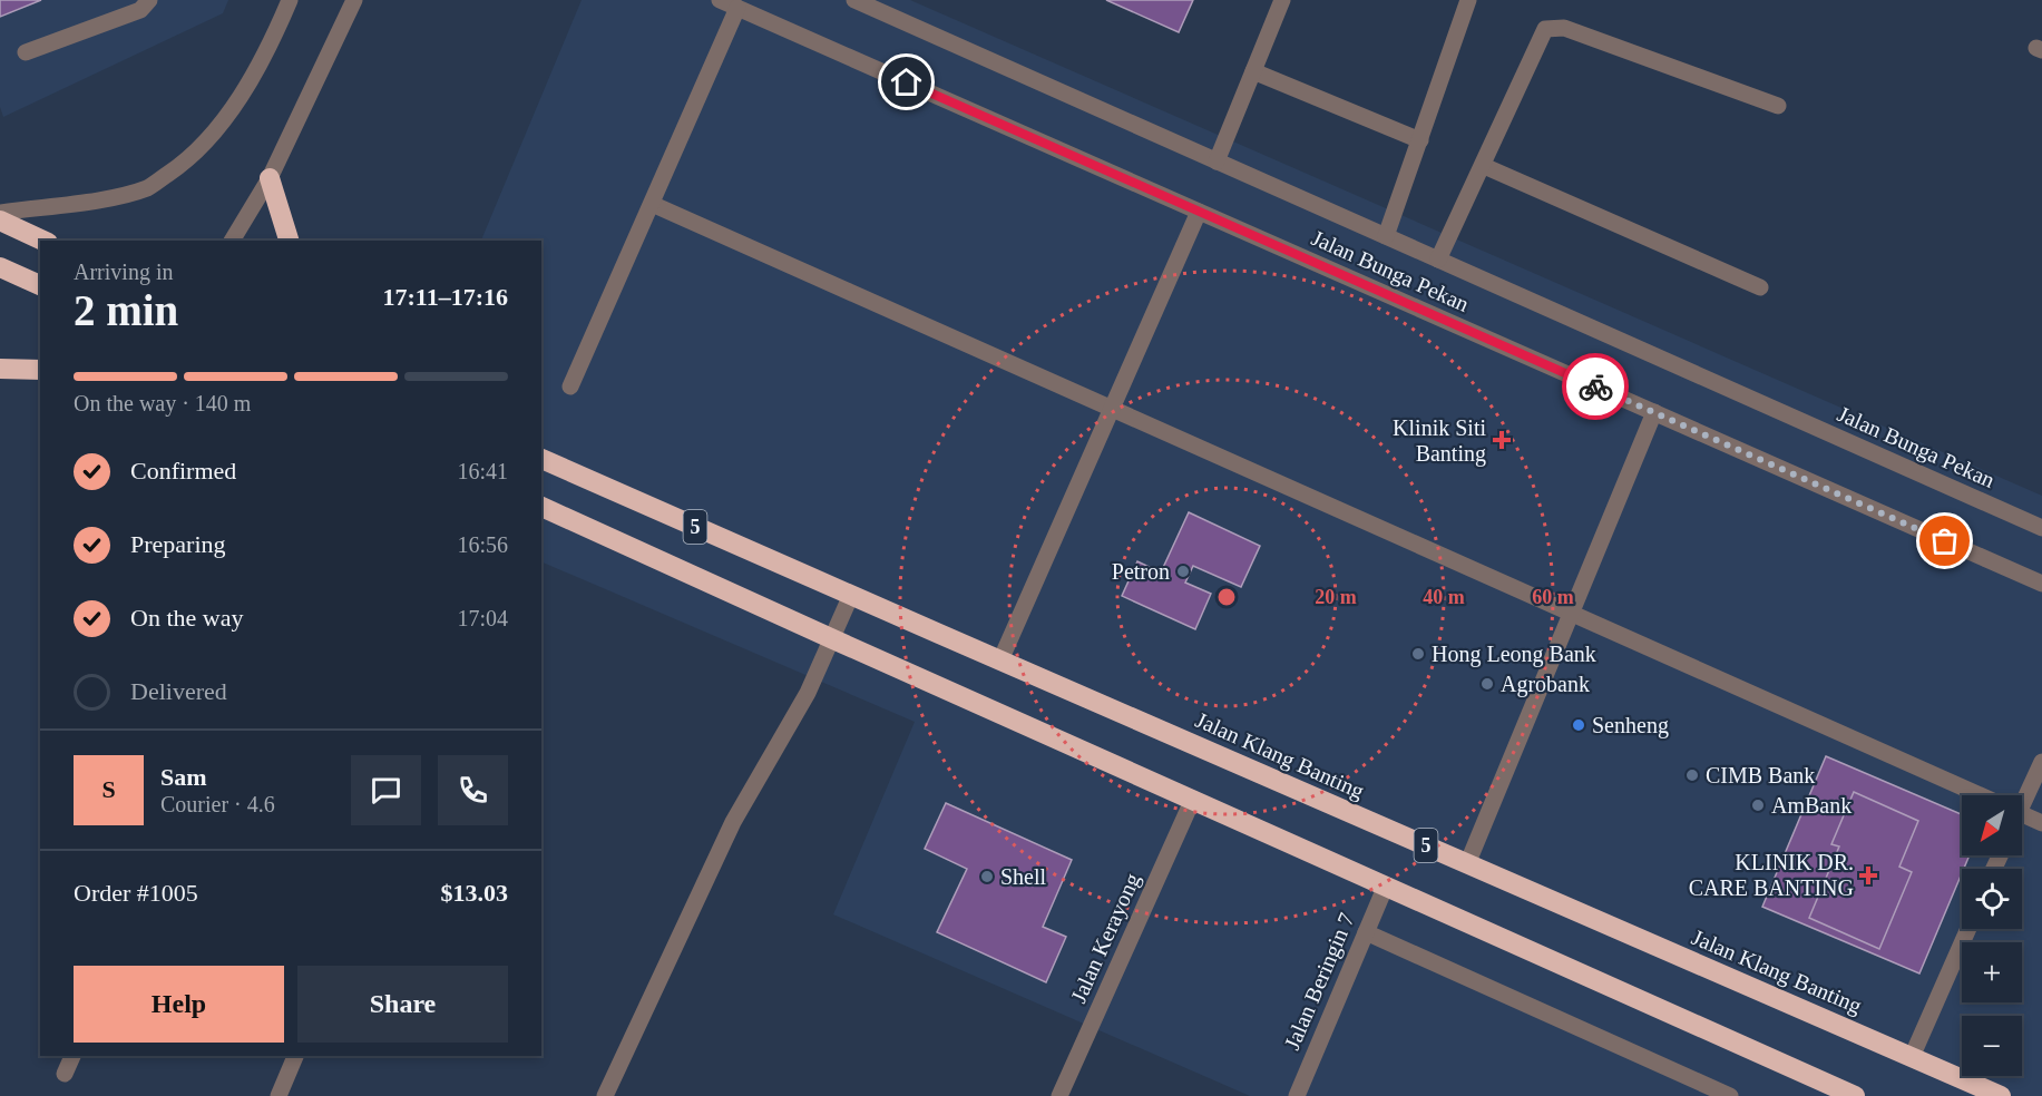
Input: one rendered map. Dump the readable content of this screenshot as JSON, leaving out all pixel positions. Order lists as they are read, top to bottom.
{
  "streets": {
    "highway": ["5", "Jalan Klang Banting"],
    "street": ["Jalan Bunga Pekan", "Jalan Kerayong", "Jalan Beringin 7"]
  },
  "crossings": [
    ["5", "Jalan Kerayong"],
    ["5", "Jalan Beringin 7"]
  ],
  "places": {
    "health": ["Klinik Siti Banting", "KLINIK DR. CARE BANTING"],
    "other": [
      "Petron",
      "Hong Leong Bank",
      "Agrobank",
      "Senheng",
      "CIMB Bank",
      "AmBank",
      "Shell"
    ]
  },
  "north": "bottom left",
  "page": {
    "heading": ["2 min", "Arriving in", "17:11–17:16"],
    "panel": [
      "Sam",
      "Courier · 4.6",
      "Order #1005",
      "$13.03"
    ],
    "bar": "On the way · 140 m",
    "list": [
      ["Confirmed", "16:41"],
      ["Preparing", "16:56"],
      ["On the way", "17:04"],
      "Delivered"
    ],
    "round": "S",
    "map_buttons": ["+", "−"],
    "buttons": ["Help", "Share"]
  },
  "rings": ["20 m", "40 m", "60 m"]
}
